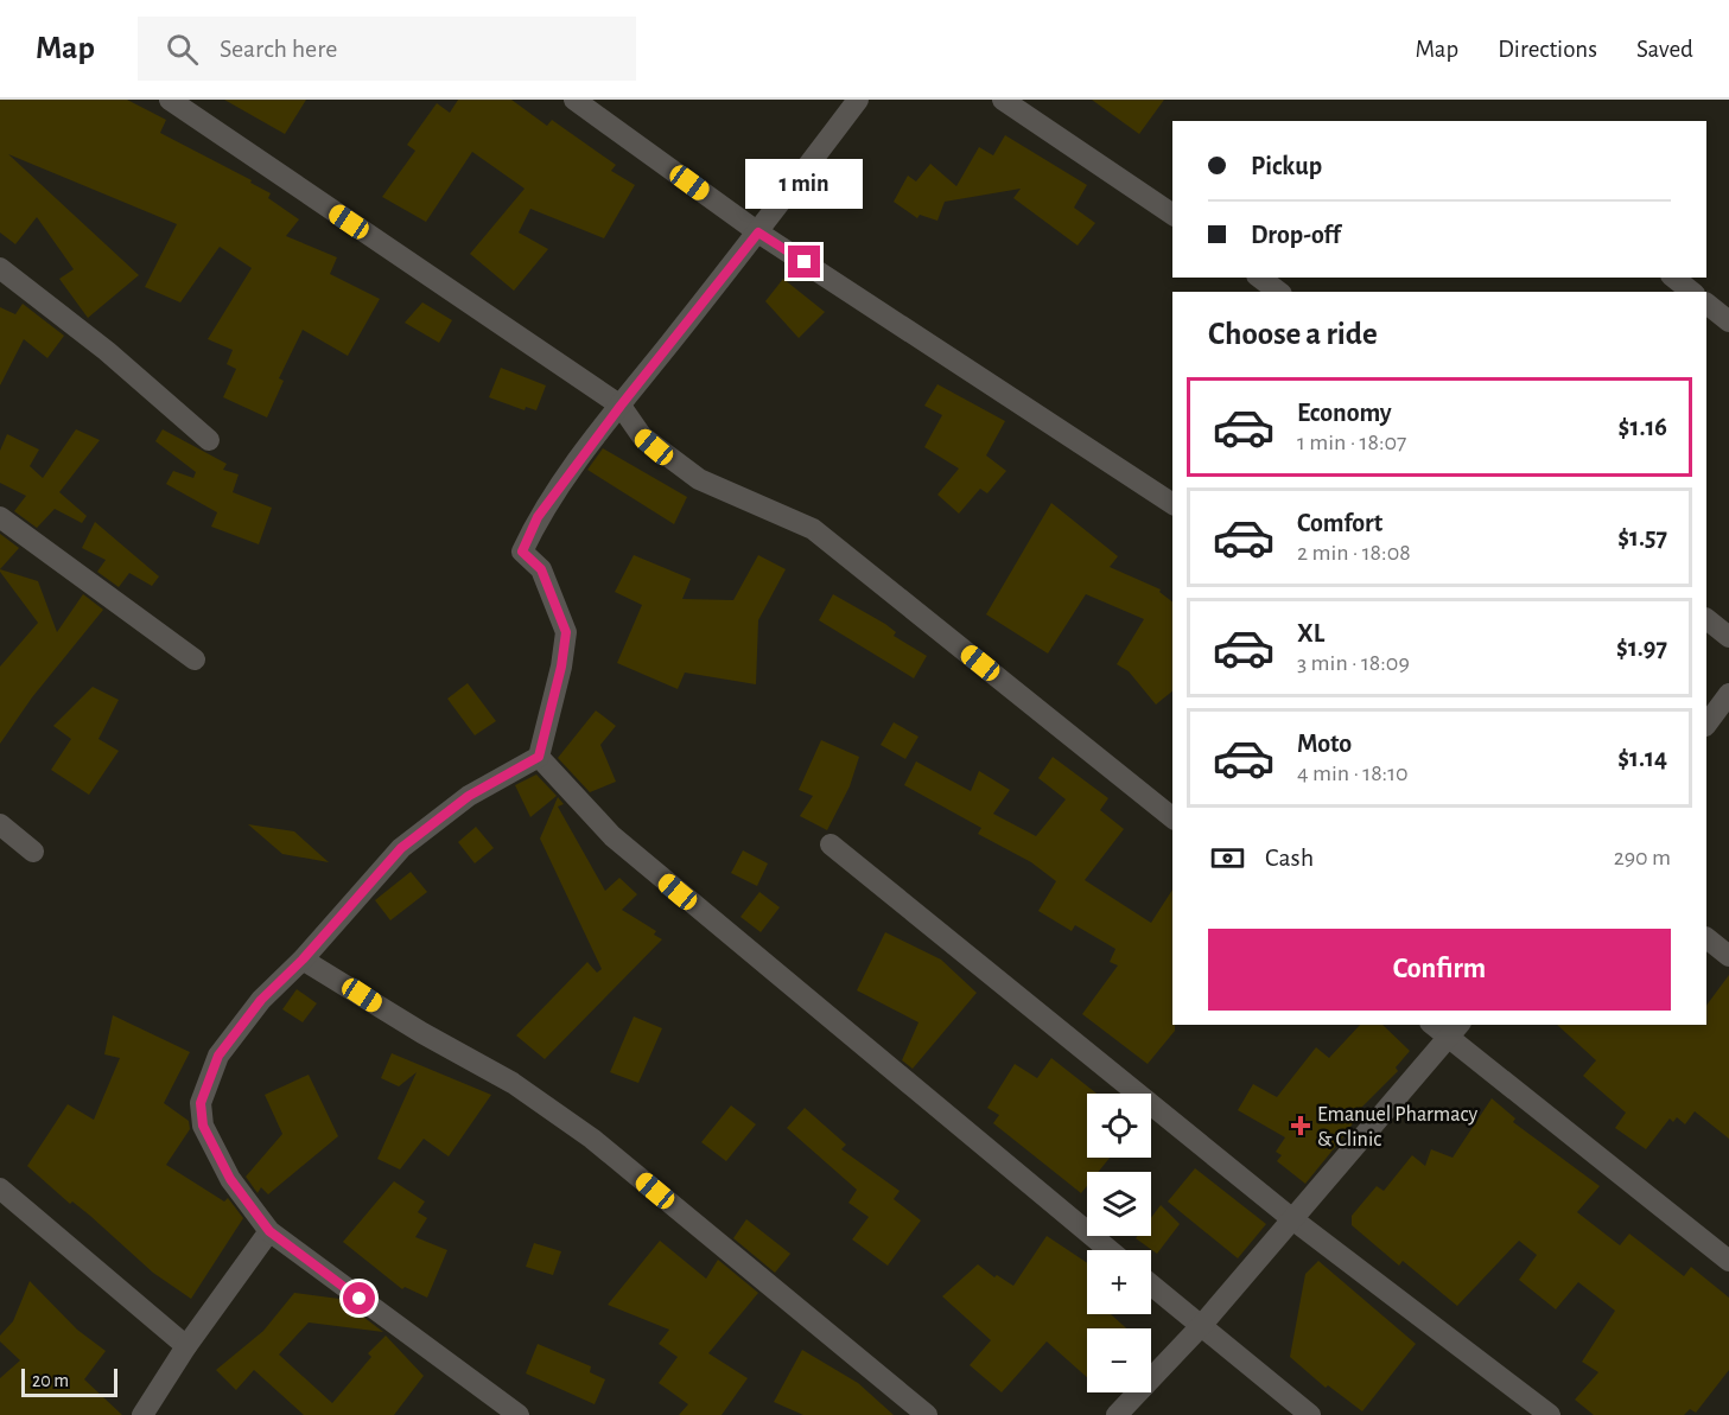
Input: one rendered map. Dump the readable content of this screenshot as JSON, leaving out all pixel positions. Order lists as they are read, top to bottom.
{
  "places": {
    "health": ["Emanuel Pharmacy & Clinic"]
  },
  "scale_bar": "20 m",
  "page": {
    "header": "Map",
    "search": "Search here",
    "nav": ["Map", "Directions", "Saved"],
    "banner": ["Pickup", "Drop-off"],
    "bubble": "1 min",
    "heading": "Choose a ride",
    "list": [
      {
        "name": "Economy",
        "note": "1 min · 18:07",
        "value": "$1.16"
      },
      {
        "name": "Comfort",
        "note": "2 min · 18:08",
        "value": "$1.57"
      },
      {
        "name": "XL",
        "note": "3 min · 18:09",
        "value": "$1.97"
      },
      {
        "name": "Moto",
        "note": "4 min · 18:10",
        "value": "$1.14"
      }
    ],
    "pay": ["Cash", "290 m"],
    "buttons": "Confirm",
    "map_buttons": ["+", "−"],
    "scale": "20 m"
  }
}
